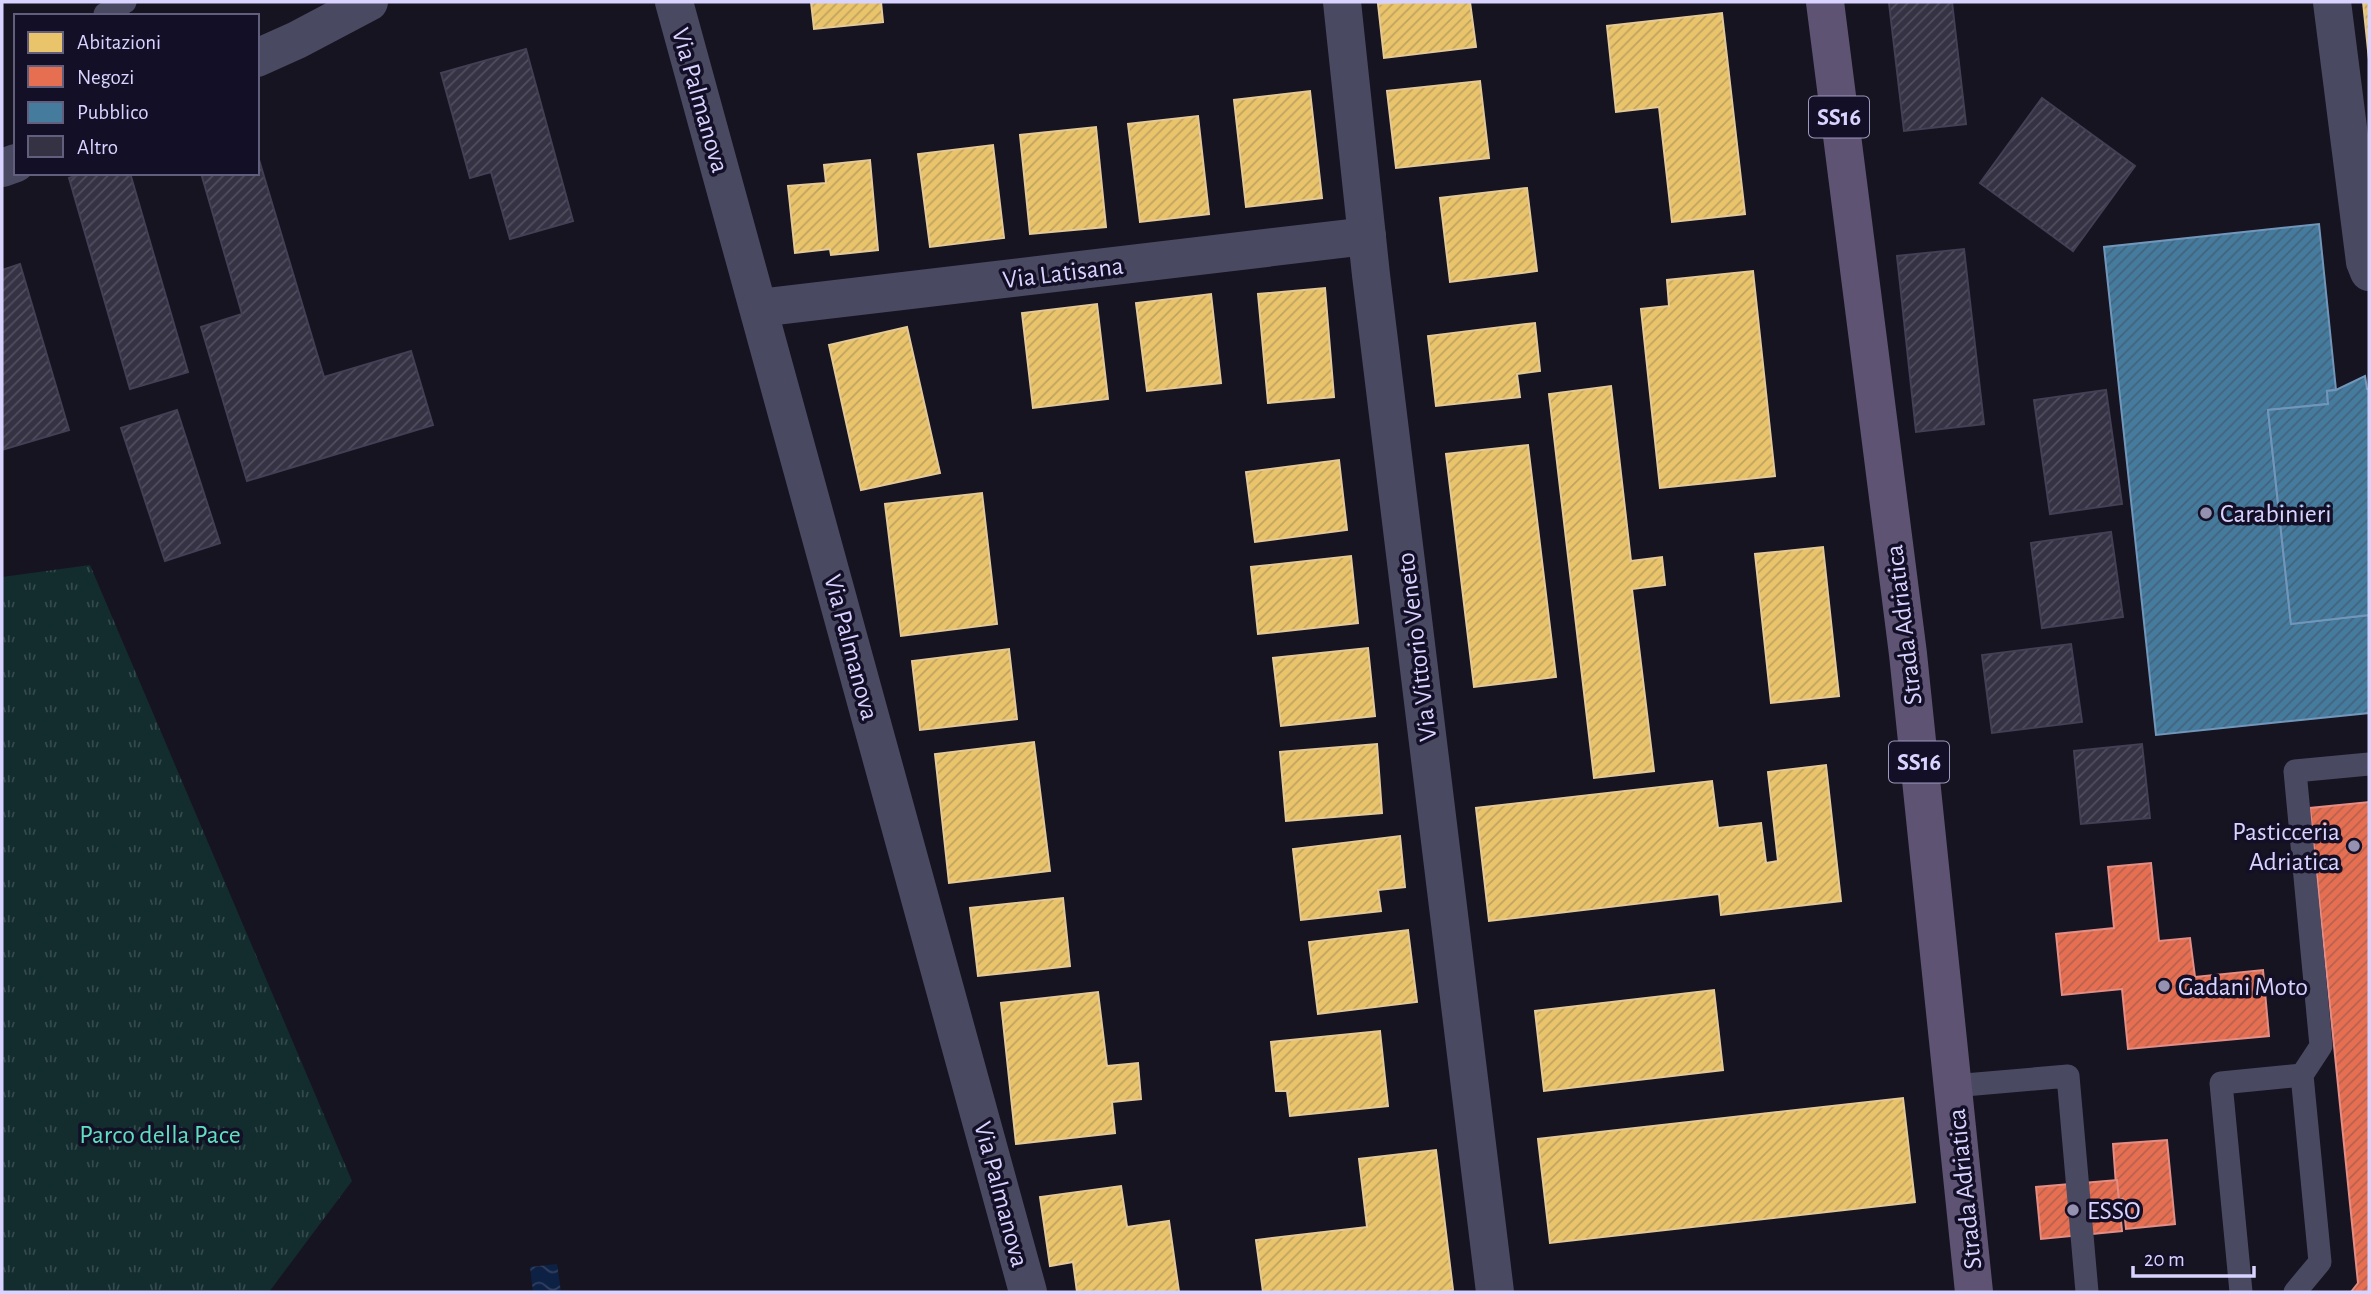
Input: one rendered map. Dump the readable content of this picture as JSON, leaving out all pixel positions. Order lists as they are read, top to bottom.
{
  "streets": {
    "main road": ["SS16", "Strada Adriatica"],
    "street": ["Via Palmanova", "Via Latisana", "Via Vittorio Veneto"]
  },
  "crossings": [
    ["Via Palmanova", "Via Latisana"],
    ["Via Latisana", "Via Vittorio Veneto"]
  ],
  "parks": ["Parco della Pace"],
  "places": [
    "Carabinieri",
    "Pasticceria Adriatica",
    "Gadani Moto",
    "ESSO"
  ],
  "legend": [
    "Abitazioni",
    "Negozi",
    "Pubblico",
    "Altro"
  ],
  "scale_bar": "20 m"
}
